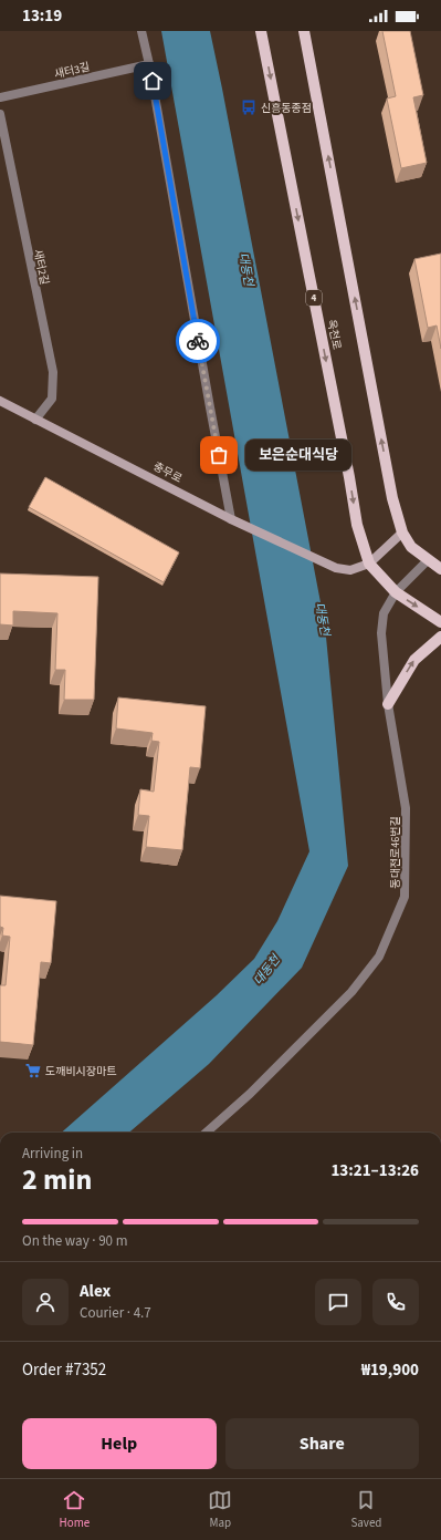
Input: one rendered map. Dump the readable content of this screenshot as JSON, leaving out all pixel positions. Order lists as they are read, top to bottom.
{
  "streets": {
    "main road": ["4", "옥천로", "충무로"],
    "street": ["새터3길", "새터2길", "동대전로46번길"]
  },
  "crossings": [
    ["새터2길", "충무로"],
    ["4", "옥천로"],
    ["4", "충무로"],
    ["4", "동대전로46번길"],
    ["옥천로", "충무로"]
  ],
  "water": ["대동천"],
  "places": {
    "bus stop": ["신흥동종점"],
    "other": ["보은순대식당"],
    "supermarket": ["도깨비시장마트"]
  },
  "page": {
    "status": "13:19",
    "bubble": "보은순대식당",
    "heading": ["2 min", "Arriving in", "13:21–13:26"],
    "panel": [
      "Alex",
      "Courier · 4.7",
      "Order #7352",
      "₩19,900"
    ],
    "bar": "On the way · 90 m",
    "buttons": ["Help", "Share"],
    "tabs": ["Home", "Map", "Saved"]
  }
}
